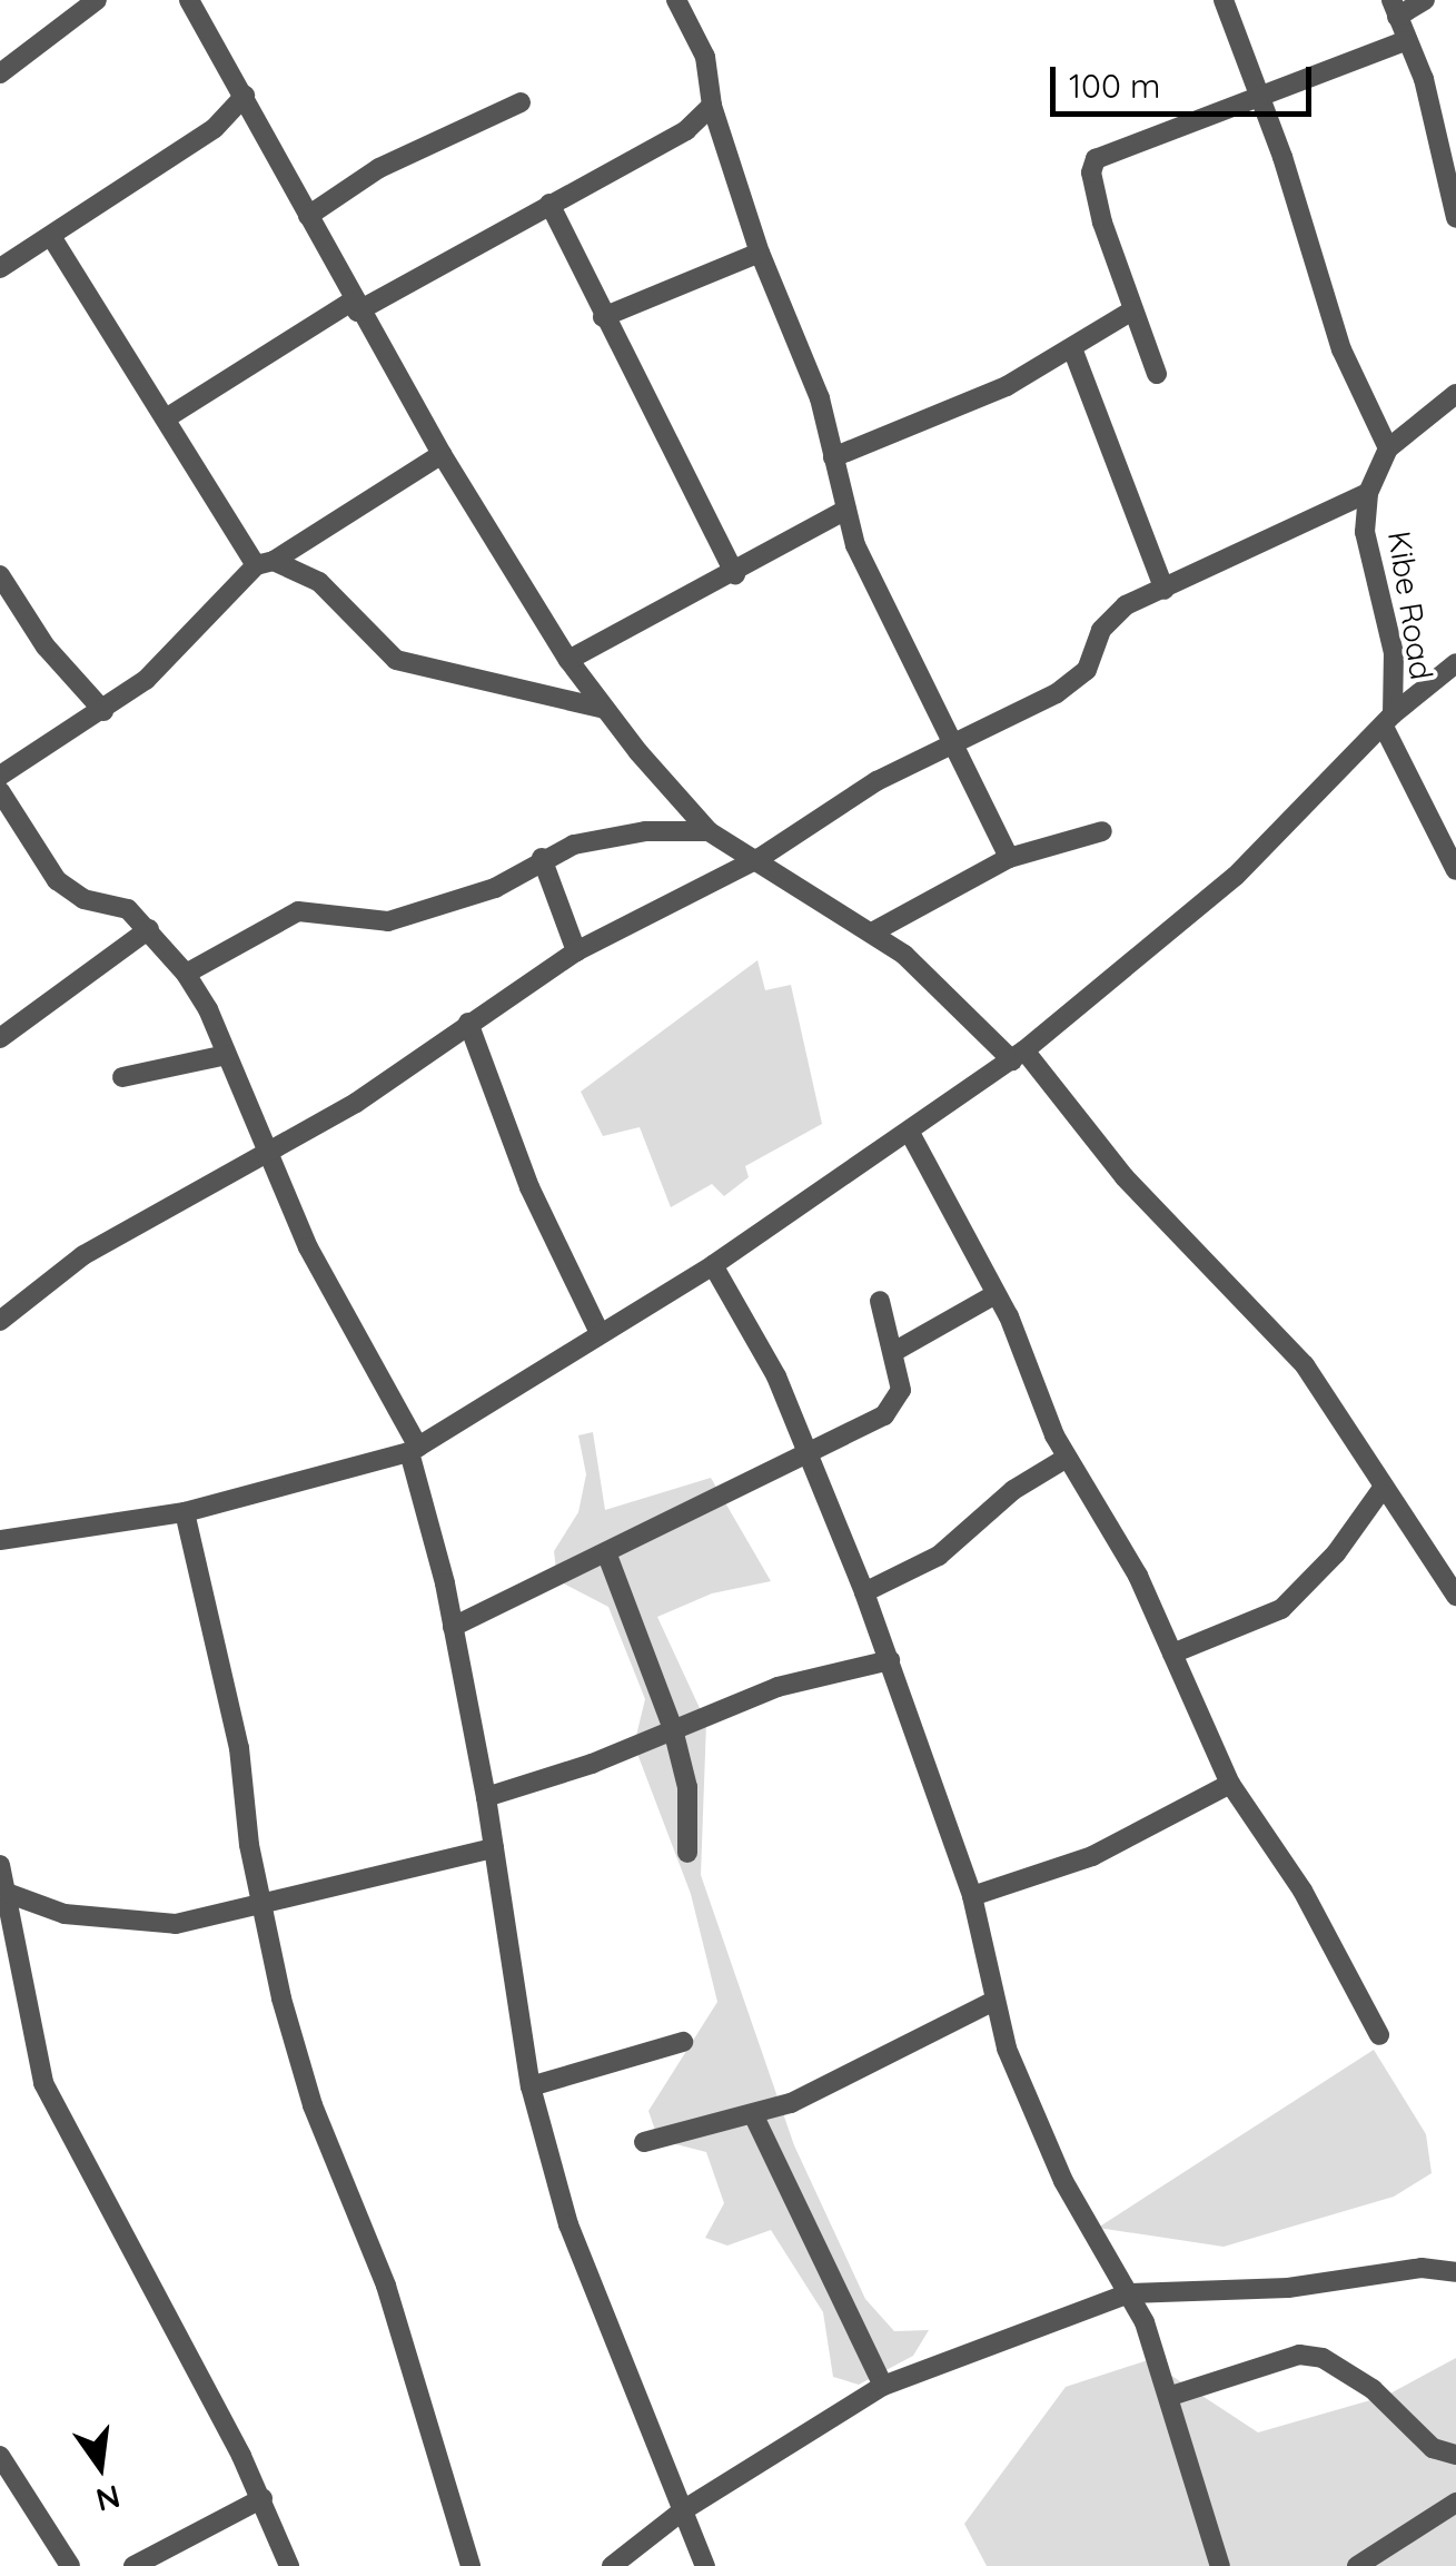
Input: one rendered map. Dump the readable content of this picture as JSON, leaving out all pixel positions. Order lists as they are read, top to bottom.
{
  "streets": {
    "street": ["Kibe Road"]
  },
  "scale_bar": "100 m",
  "north": "bottom"
}
